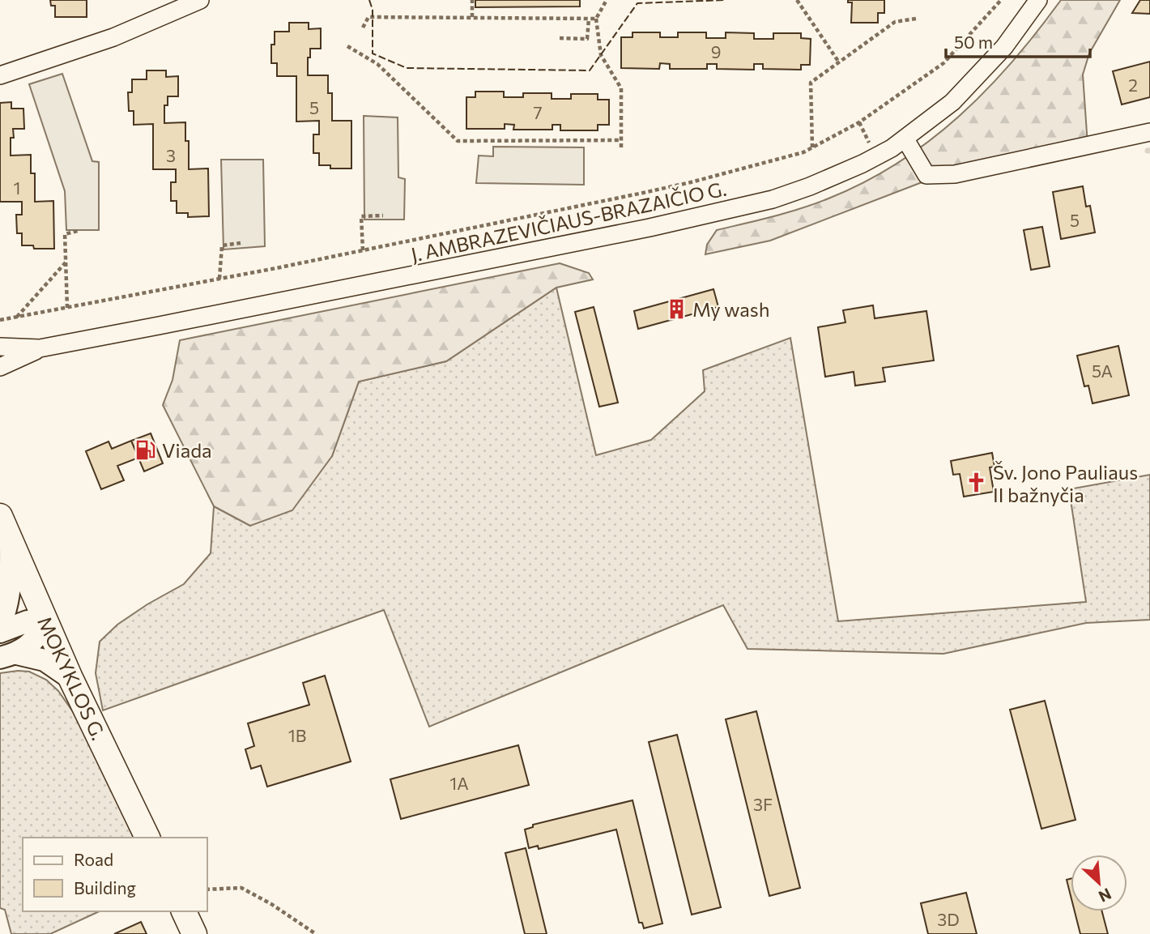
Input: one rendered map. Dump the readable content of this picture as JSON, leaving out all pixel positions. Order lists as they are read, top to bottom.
{
  "streets": {
    "main road": ["MOKYKLOS G."],
    "street": ["J. AMBRAZEVIČIAUS-BRAZAIČIO G."]
  },
  "places": {
    "building": ["My wash"],
    "fuel station": ["Viada"],
    "church": ["Šv. Jono Pauliaus II bažnyčia"]
  },
  "house_numbers": [
    "9",
    "2",
    "5",
    "7",
    "3",
    "1",
    "5",
    "5A",
    "1B",
    "1A",
    "3F",
    "3D"
  ],
  "legend": ["Road", "Building"],
  "scale_bar": "50 m",
  "north": "bottom right"
}
